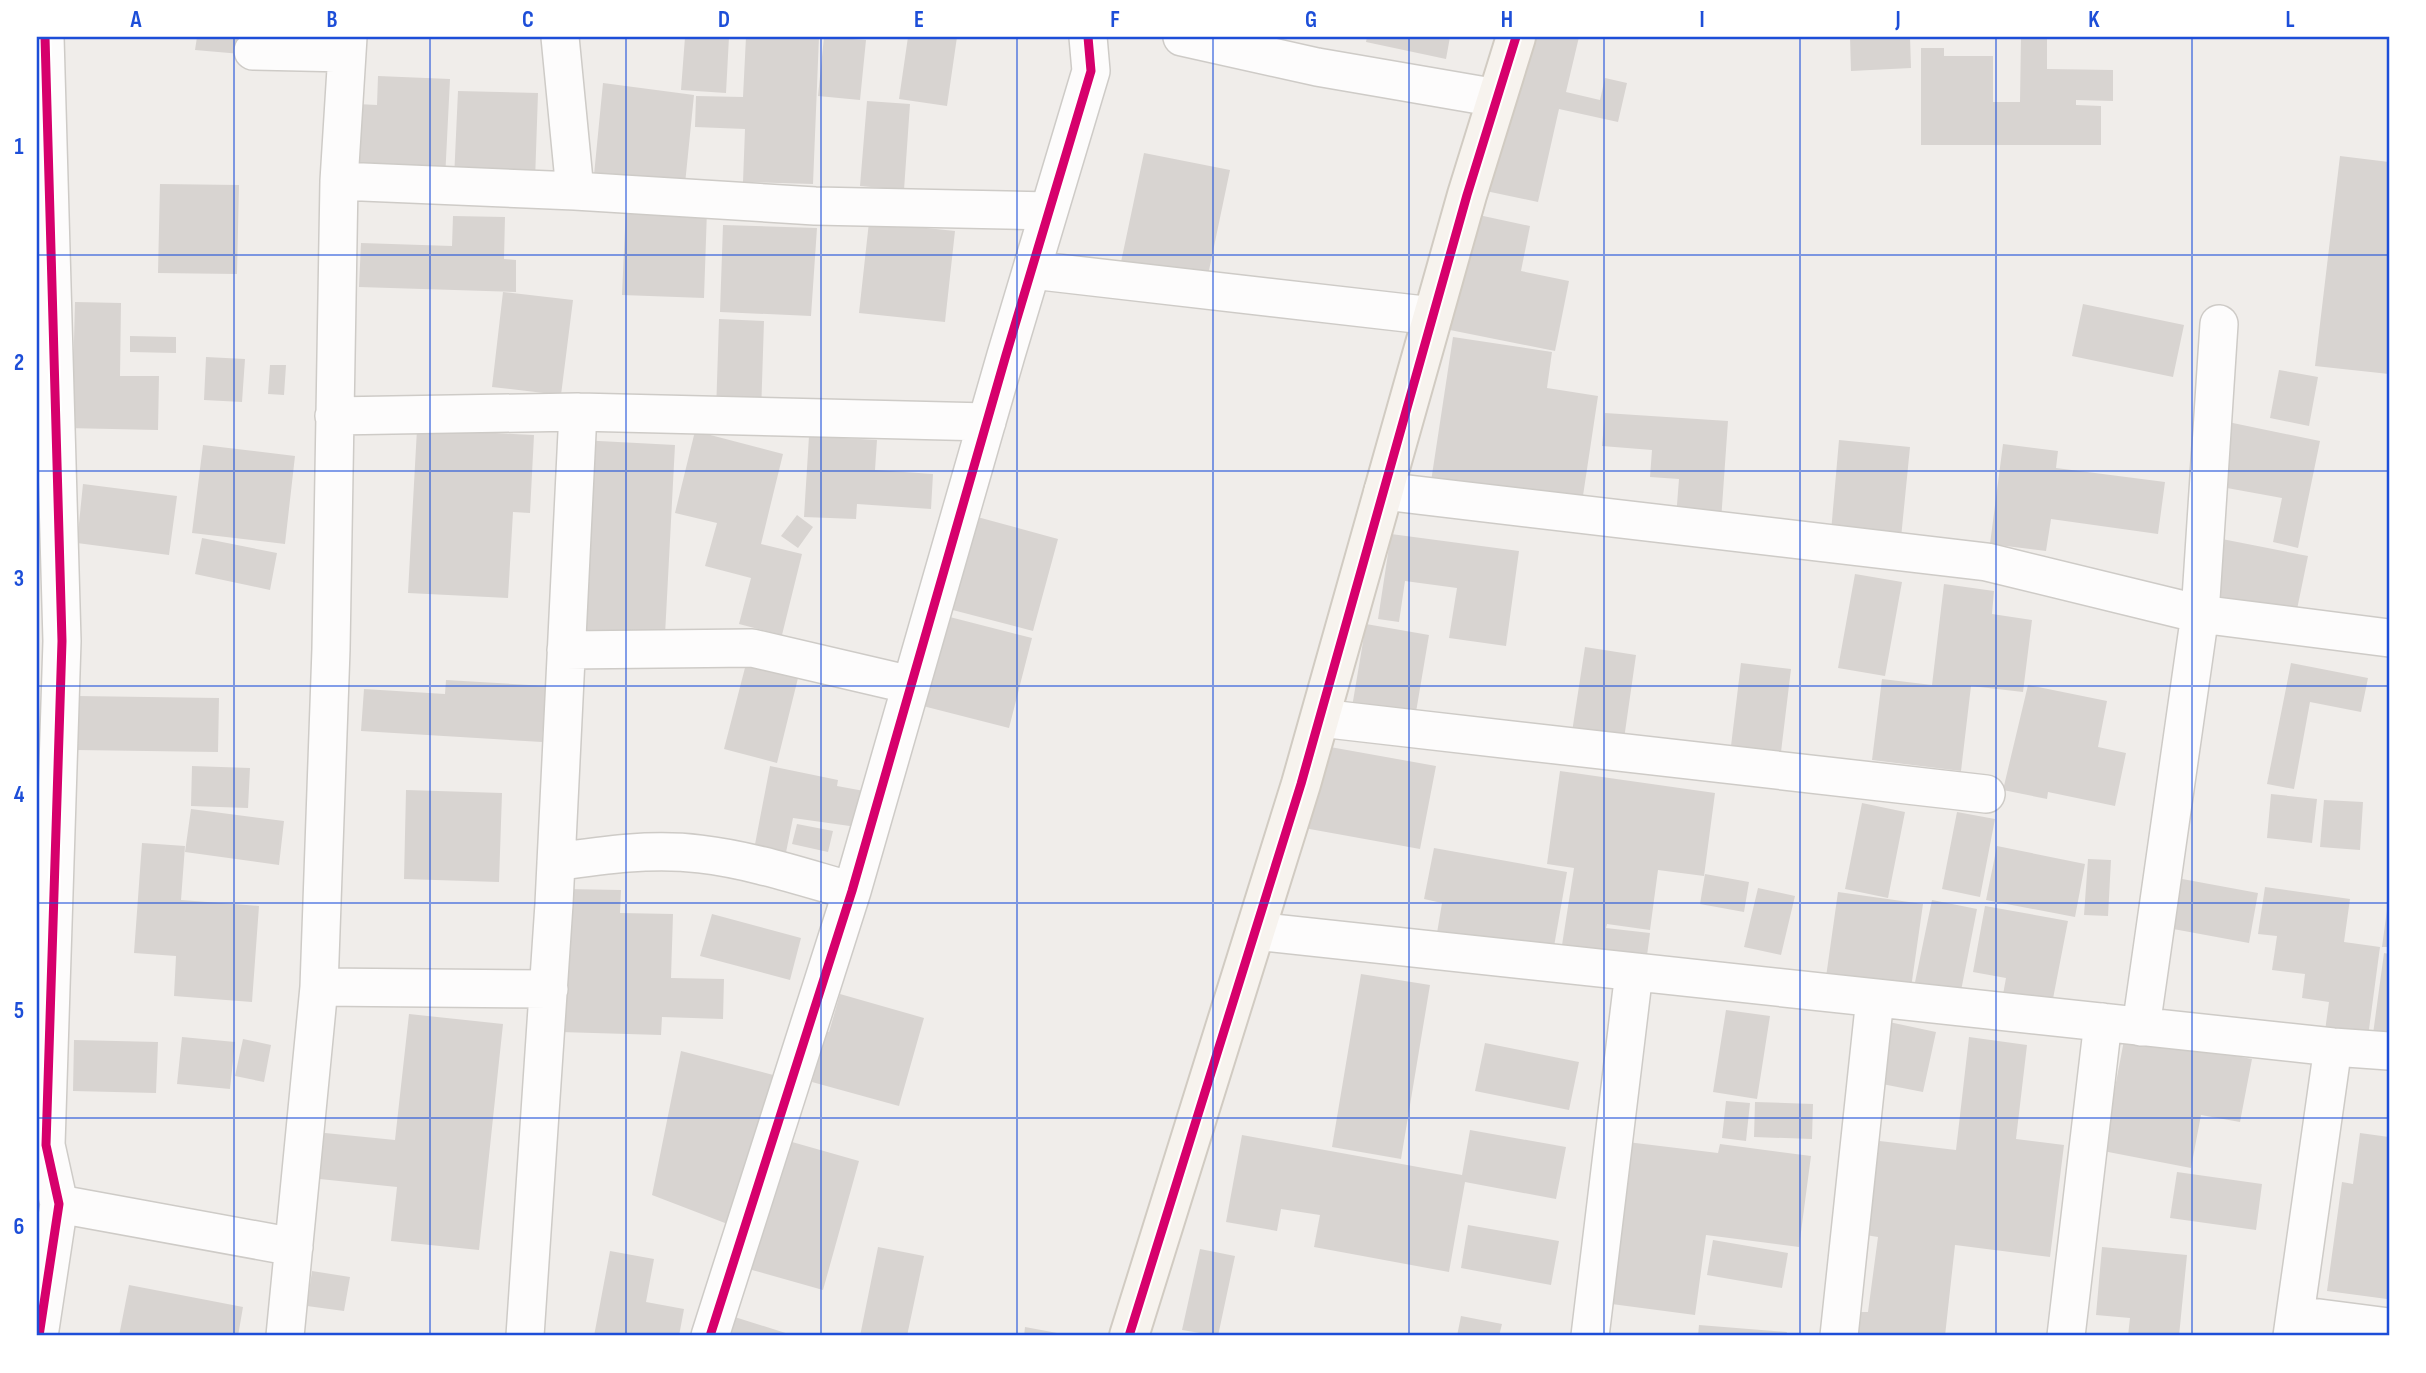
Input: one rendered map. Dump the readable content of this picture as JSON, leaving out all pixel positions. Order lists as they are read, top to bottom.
{
  "grid": {
    "columns": [
      "A",
      "B",
      "C",
      "D",
      "E",
      "F",
      "G",
      "H",
      "I",
      "J",
      "K",
      "L"
    ],
    "rows": [
      "1",
      "2",
      "3",
      "4",
      "5",
      "6"
    ]
  }
}
